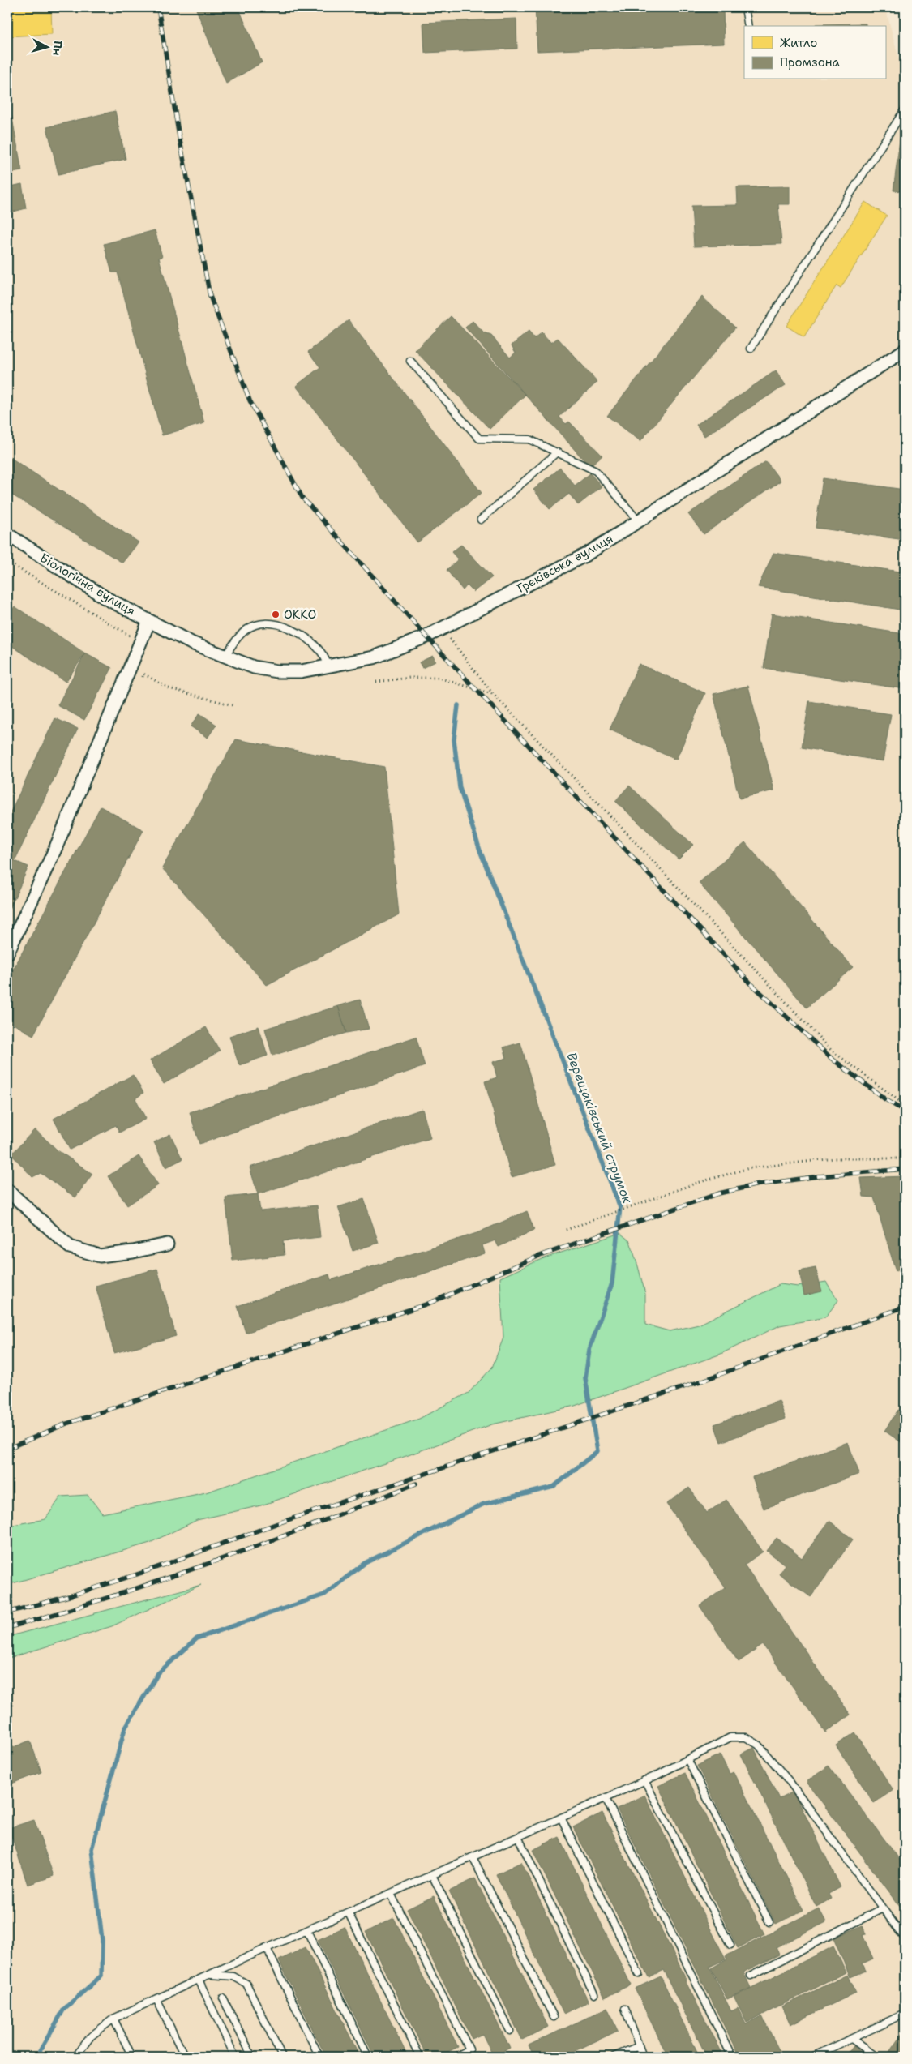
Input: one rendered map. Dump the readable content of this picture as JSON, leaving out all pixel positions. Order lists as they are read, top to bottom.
{
  "streets": {
    "street": ["Греківська вулиця", "Біологічна вулиця"]
  },
  "crossings": [
    ["Греківська вулиця", "Біологічна вулиця"]
  ],
  "water": ["Верещаківський струмок"],
  "places": ["ОККО"],
  "legend": ["Житло", "Промзона"],
  "north": "right"
}
